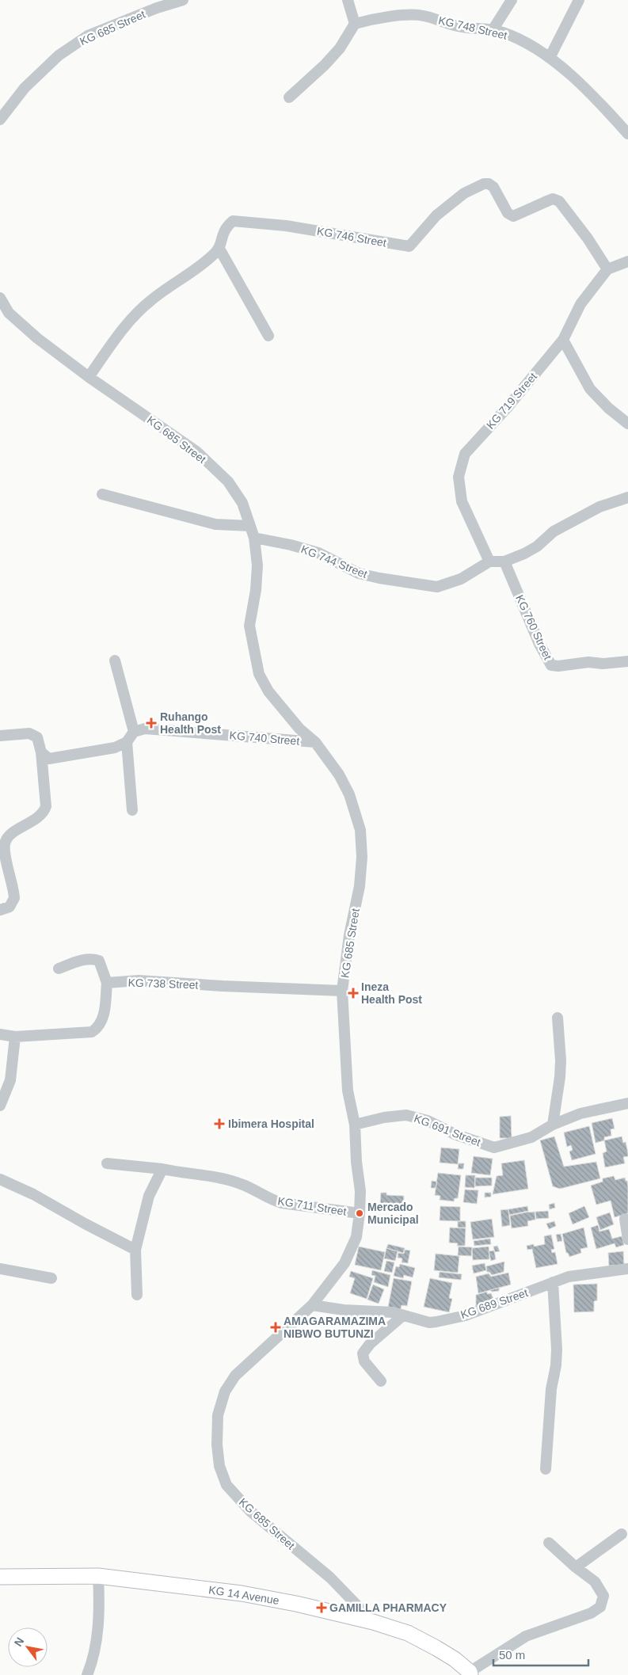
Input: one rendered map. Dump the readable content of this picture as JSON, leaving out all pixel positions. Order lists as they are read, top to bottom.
{
  "streets": {
    "main road": ["KG 14 Avenue"],
    "street": [
      "KG 685 Street",
      "KG 748 Street",
      "KG 746 Street",
      "KG 719 Street",
      "KG 744 Street",
      "KG 760 Street",
      "KG 740 Street",
      "KG 738 Street",
      "KG 691 Street",
      "KG 711 Street",
      "KG 689 Street"
    ]
  },
  "crossings": [
    ["KG 685 Street", "KG 744 Street"],
    ["KG 685 Street", "KG 740 Street"],
    ["KG 685 Street", "KG 738 Street"],
    ["KG 685 Street", "KG 691 Street"],
    ["KG 685 Street", "KG 711 Street"],
    ["KG 685 Street", "KG 689 Street"],
    ["KG 685 Street", "KG 14 Avenue"],
    ["KG 746 Street", "KG 719 Street"],
    ["KG 719 Street", "KG 744 Street"],
    ["KG 744 Street", "KG 760 Street"]
  ],
  "places": {
    "health": [
      "Ruhango Health Post",
      "Ineza Health Post",
      "Ibimera Hospital",
      "AMAGARAMAZIMA NIBWO BUTUNZI",
      "GAMILLA PHARMACY"
    ],
    "other": ["Mercado Municipal"]
  },
  "scale_bar": "50 m",
  "north": "top left"
}
